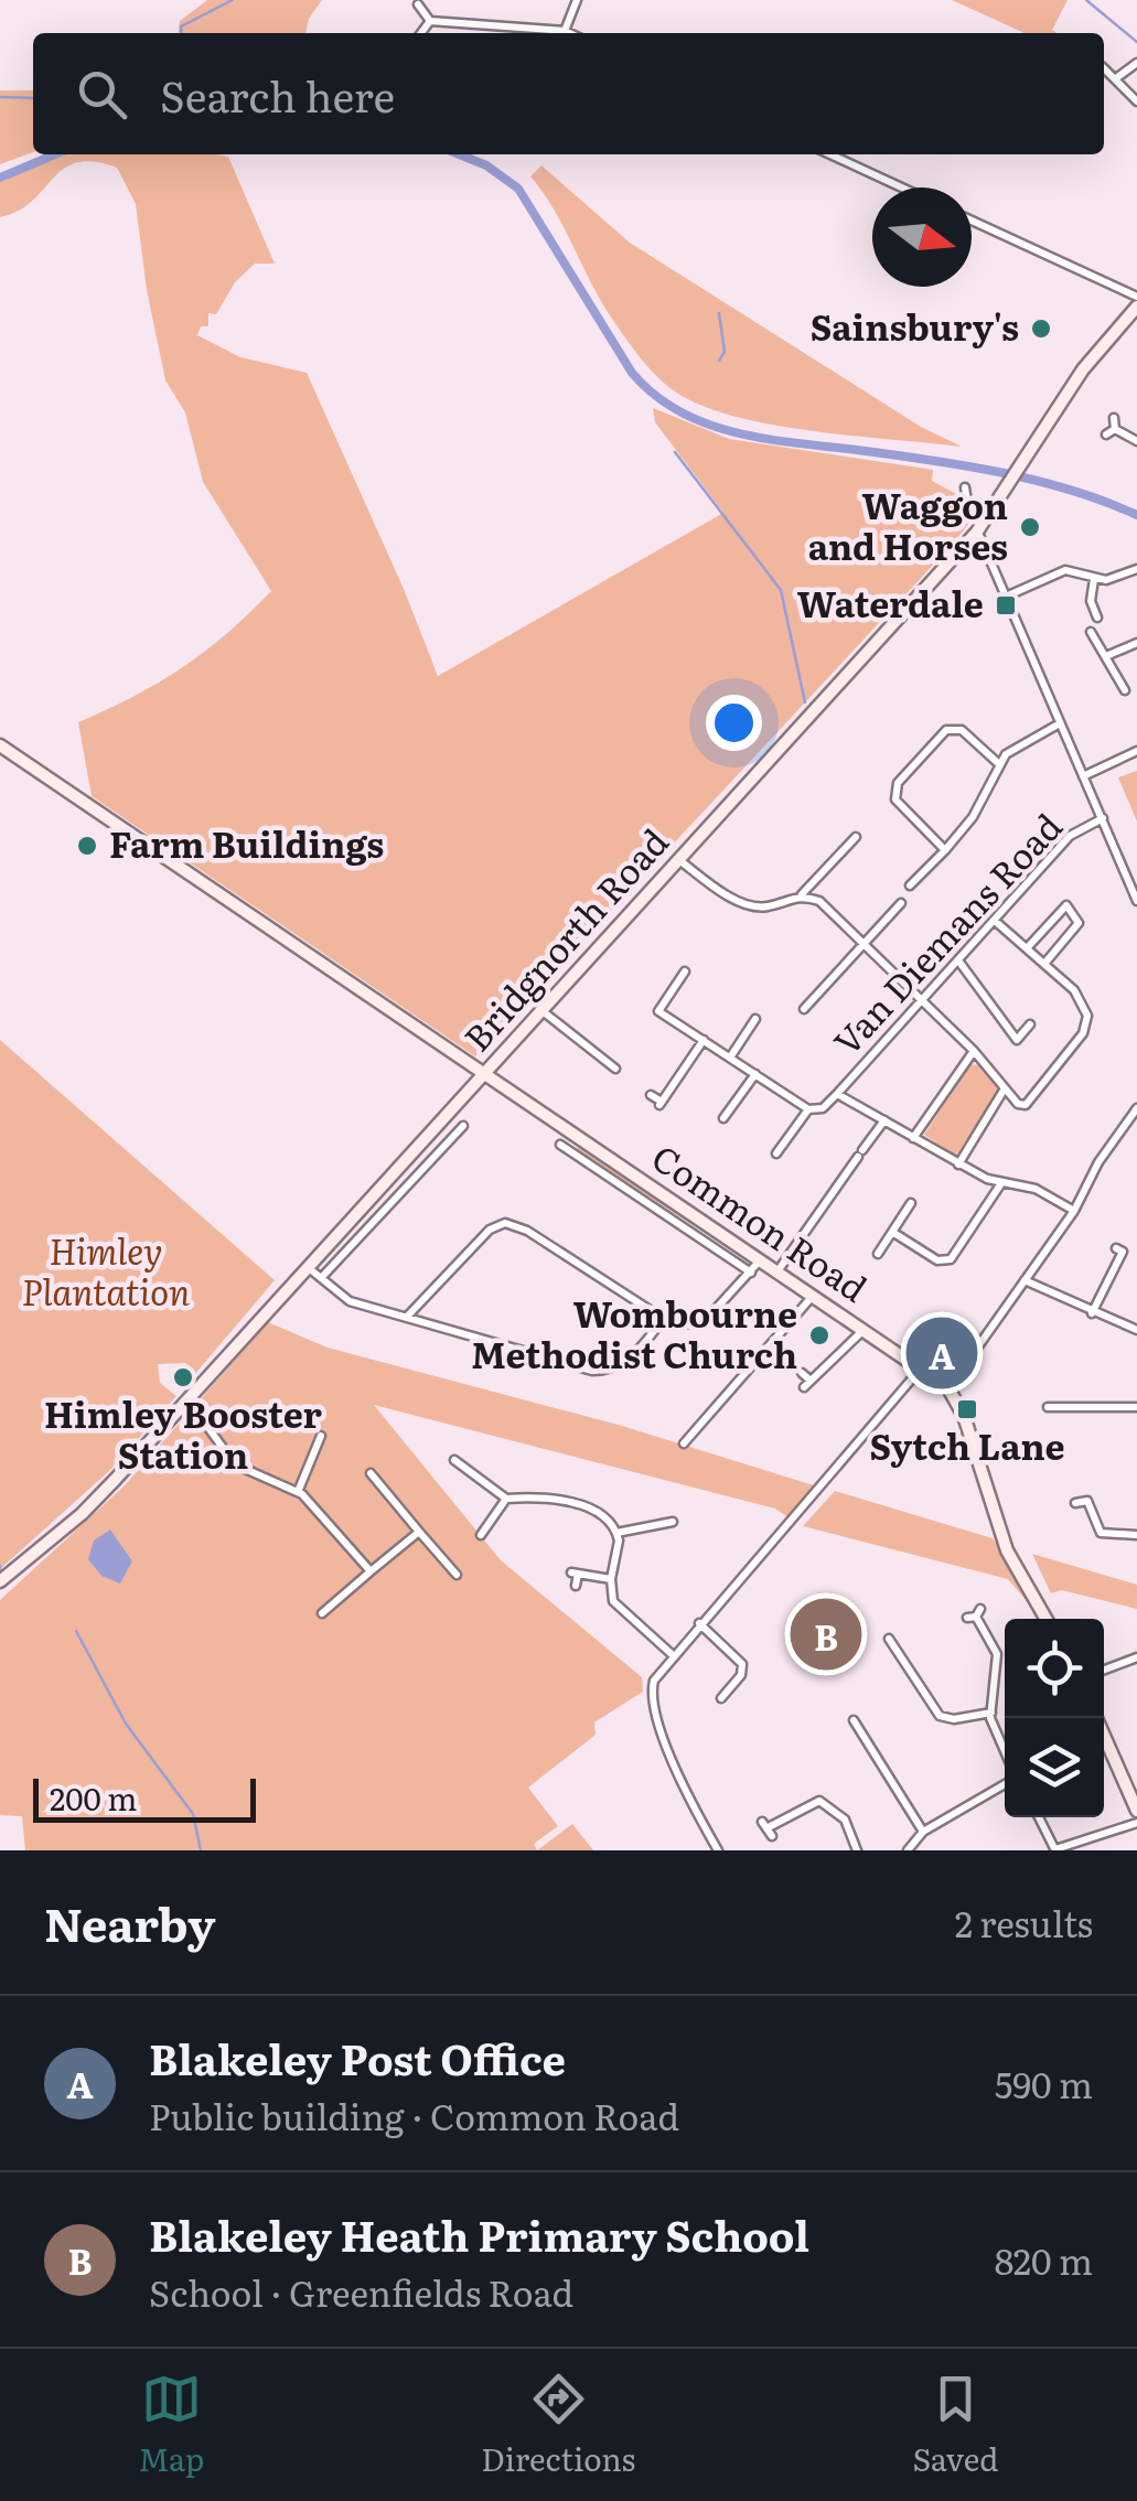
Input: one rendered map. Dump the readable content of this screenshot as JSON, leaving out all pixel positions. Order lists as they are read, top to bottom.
{
  "streets": {
    "main road": ["Bridgnorth Road", "Common Road"],
    "street": ["Van Diemans Road"]
  },
  "crossings": [
    ["Bridgnorth Road", "Common Road"]
  ],
  "parks": ["Himley Plantation"],
  "places": {
    "other": [
      "Sainsbury's",
      "Waggon and Horses",
      "Farm Buildings",
      "Wombourne Methodist Church",
      "Himley Booster Station"
    ],
    "transit": ["Waterdale", "Sytch Lane"]
  },
  "scale_bar": "200 m",
  "north": "right",
  "page": {
    "search": "Search here",
    "pins": ["A", "B"],
    "scale": "200 m",
    "heading": ["Nearby", "2 results"],
    "list": [
      {
        "mark": "A",
        "name": "Blakeley Post Office",
        "note": "Public building · Common Road",
        "value": "590 m"
      },
      {
        "mark": "B",
        "name": "Blakeley Heath Primary School",
        "note": "School · Greenfields Road",
        "value": "820 m"
      }
    ],
    "nav": ["Map", "Directions", "Saved"]
  }
}
